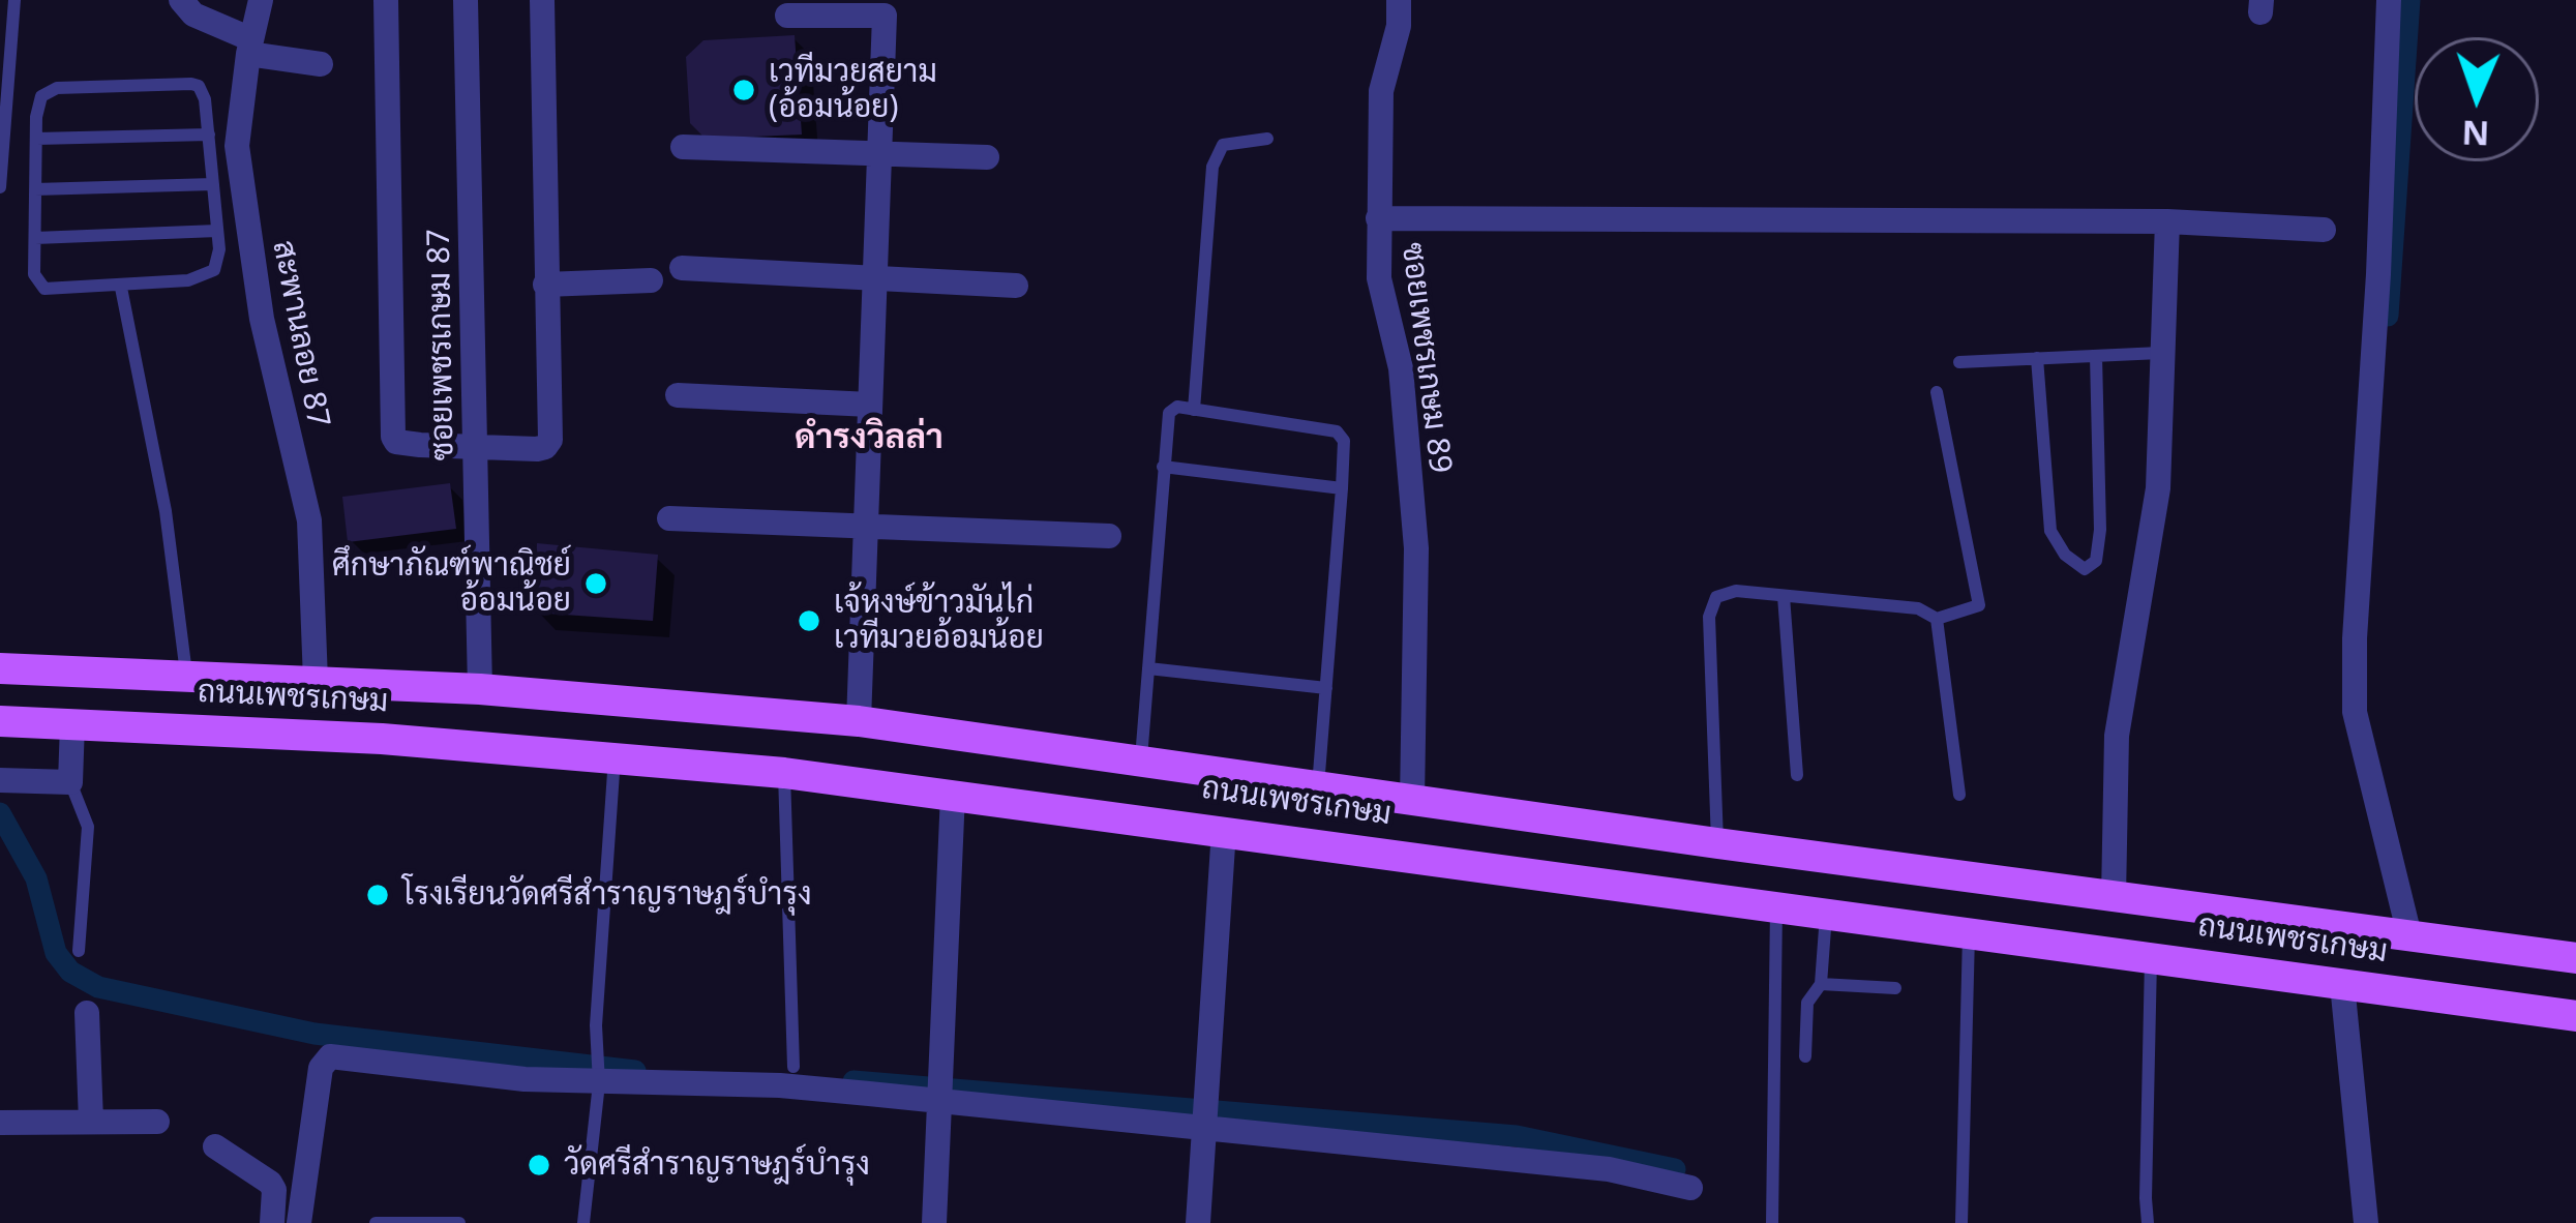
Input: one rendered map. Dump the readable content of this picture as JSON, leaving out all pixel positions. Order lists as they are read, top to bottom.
{
  "streets": {
    "main road": ["ถนนเพชรเกษม"],
    "street": ["สะพานลอย 87", "ซอยเพชรเกษม 87", "ซอยเพชรเกษม 89"]
  },
  "crossings": [
    ["สะพานลอย 87", "ถนนเพชรเกษม"],
    ["ซอยเพชรเกษม 87", "ถนนเพชรเกษม"],
    ["ซอยเพชรเกษม 89", "ถนนเพชรเกษม"]
  ],
  "districts": ["ดำรงวิลล่า"],
  "places": [
    "เวทีมวยสยาม (อ้อมน้อย)",
    "ศึกษาภัณฑ์พาณิชย์ อ้อมน้อย",
    "เจ้หงษ์ข้าวมันไก่ เวทีมวยอ้อมน้อย",
    "โรงเรียนวัดศรีสําราญราษฎร์บํารุง",
    "วัดศรีสําราญราษฎร์บํารุง"
  ],
  "north": "bottom"
}
